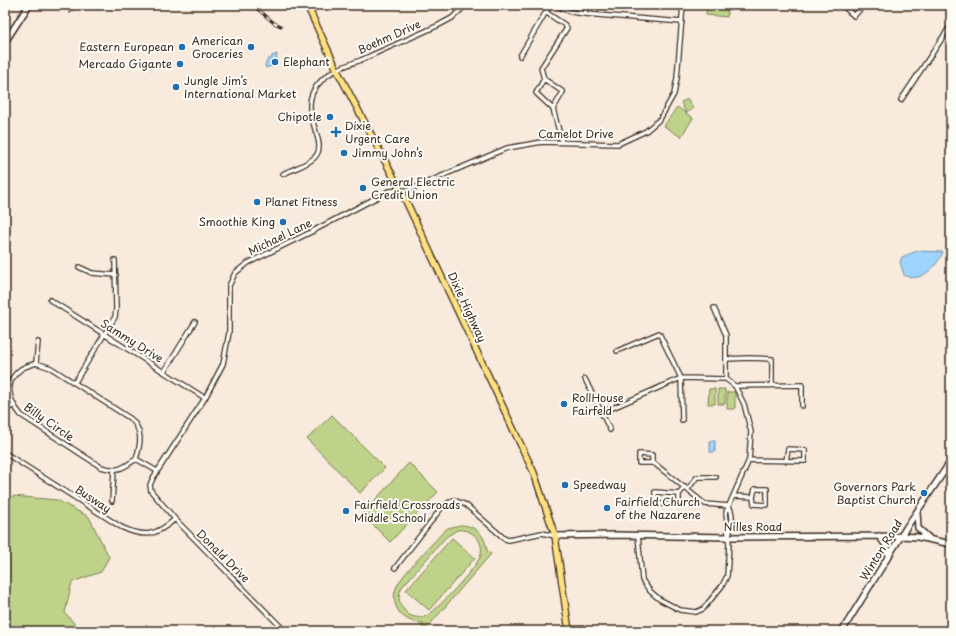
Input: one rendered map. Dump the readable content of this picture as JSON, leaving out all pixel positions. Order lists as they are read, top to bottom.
{
  "streets": {
    "main road": ["Dixie Highway"],
    "street": [
      "Boehm Drive",
      "Camelot Drive",
      "Michael Lane",
      "Sammy Drive",
      "Billy Circle",
      "Busway",
      "Nilles Road",
      "Winton Road",
      "Donald Drive"
    ]
  },
  "crossings": [
    ["Boehm Drive", "Dixie Highway"],
    ["Camelot Drive", "Michael Lane"],
    ["Camelot Drive", "Dixie Highway"],
    ["Michael Lane", "Dixie Highway"],
    ["Michael Lane", "Sammy Drive"],
    ["Michael Lane", "Donald Drive"],
    ["Dixie Highway", "Nilles Road"],
    ["Busway", "Donald Drive"],
    ["Nilles Road", "Winton Road"]
  ],
  "places": {
    "other": [
      "Eastern European",
      "American Groceries",
      "Elephant",
      "Mercado Gigante",
      "Jungle Jim’s International Market",
      "Chipotle",
      "Jimmy John’s",
      "General Electric Credit Union",
      "Planet Fitness",
      "Smoothie King",
      "RollHouse Fairfeld",
      "Speedway",
      "Governors Park Baptist Church",
      "Fairfield Church of the Nazarene",
      "Fairfield Crossroads Middle School"
    ],
    "health": ["Dixie Urgent Care"]
  }
}
